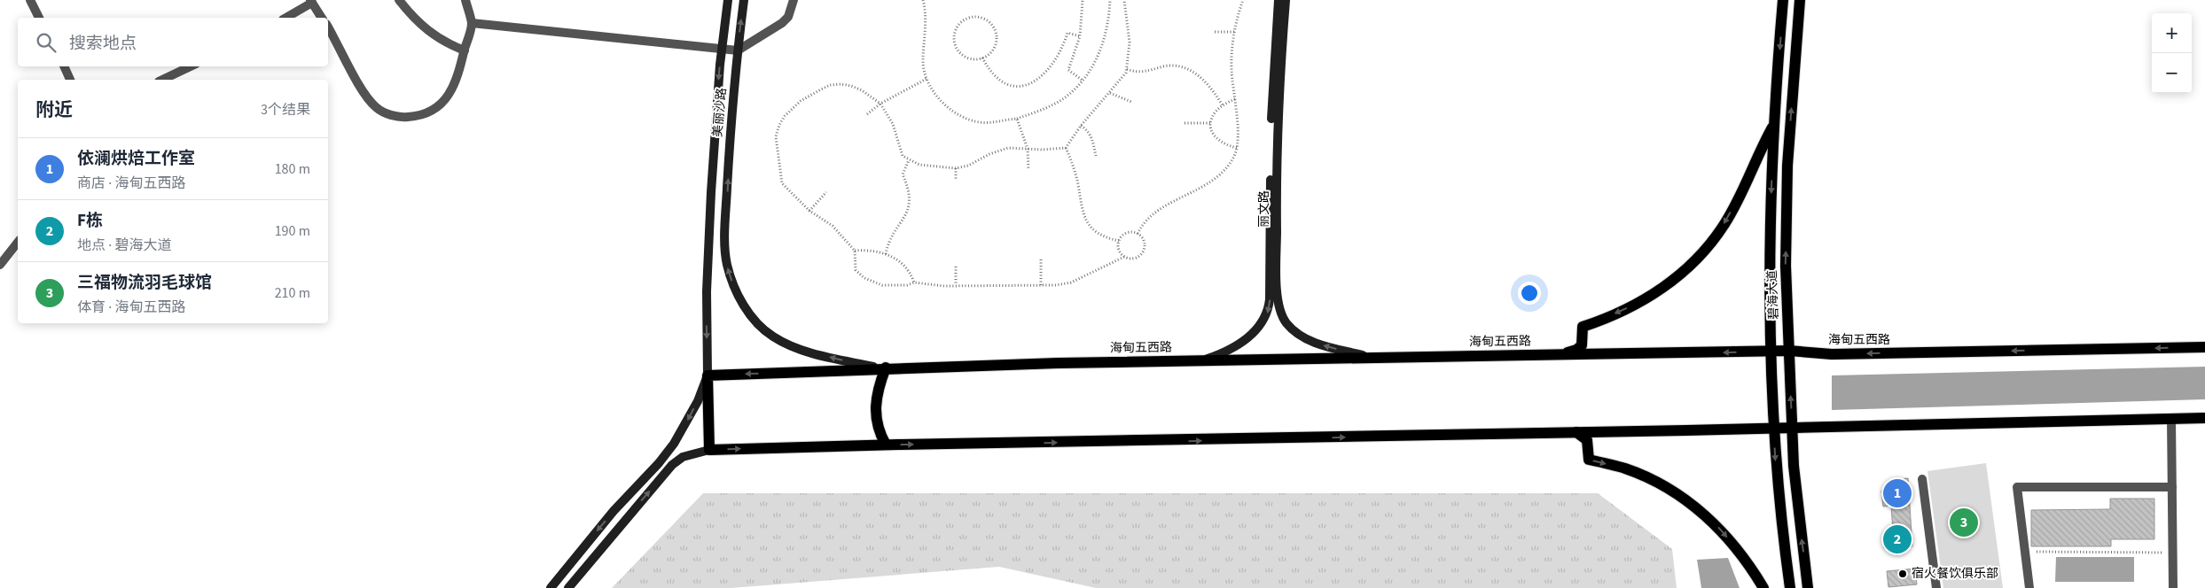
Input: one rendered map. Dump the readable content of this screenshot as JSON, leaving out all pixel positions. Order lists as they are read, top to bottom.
{
  "streets": {
    "main road": ["碧海大道", "海甸五西路"],
    "street": ["美丽沙路", "丽文路"]
  },
  "crossings": [
    ["美丽沙路", "海甸五西路"],
    ["丽文路", "海甸五西路"],
    ["碧海大道", "海甸五西路"]
  ],
  "places": ["宿火餐饮俱乐部"],
  "page": {
    "map_buttons": ["+", "−"],
    "search": "搜索地点",
    "heading": ["附近", "3个结果"],
    "list": [
      {
        "mark": "1",
        "name": "依澜烘焙工作室",
        "note": "商店 · 海甸五西路",
        "value": "180 m"
      },
      {
        "mark": "2",
        "name": "F栋",
        "note": "地点 · 碧海大道",
        "value": "190 m"
      },
      {
        "mark": "3",
        "name": "三福物流羽毛球馆",
        "note": "体育 · 海甸五西路",
        "value": "210 m"
      }
    ],
    "pins": ["1", "3", "2"]
  }
}
